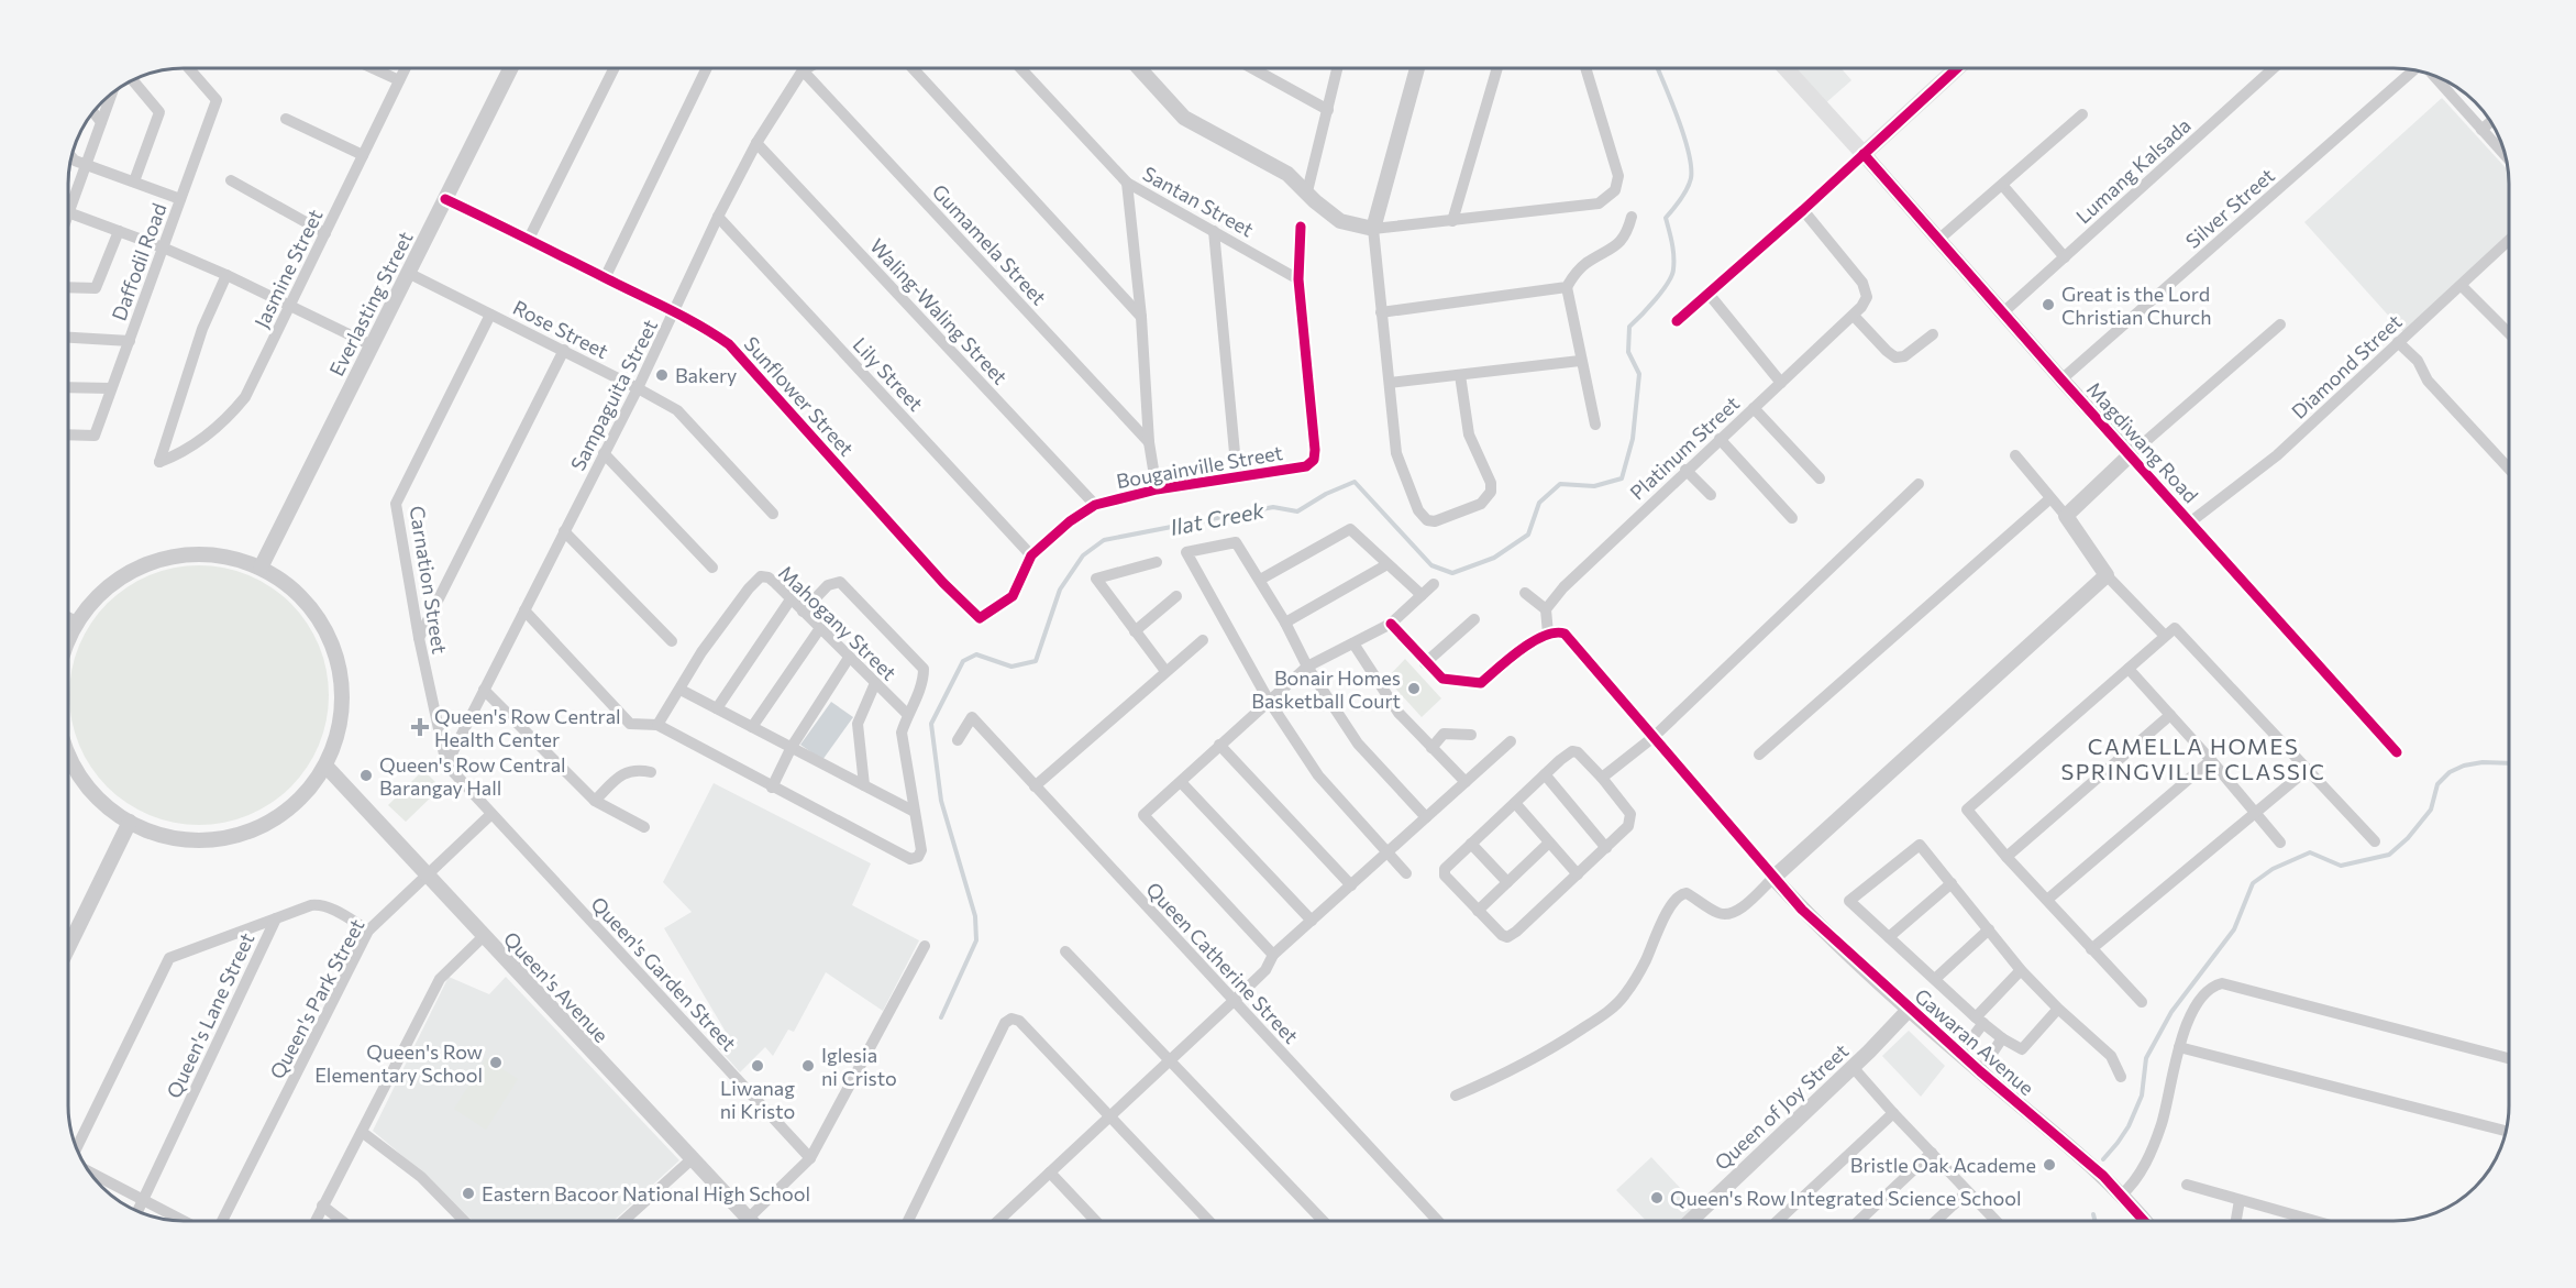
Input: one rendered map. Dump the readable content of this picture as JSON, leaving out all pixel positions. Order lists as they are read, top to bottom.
{
  "streets": {
    "main road": ["Magdiwang Road"],
    "street": [
      "Lumang Kalsada",
      "Santan Street",
      "Silver Street",
      "Gumamela Street",
      "Daffodil Road",
      "Jasmine Street",
      "Everlasting Street",
      "Waling-Waling Street",
      "Rose Street",
      "Diamond Street",
      "Lily Street",
      "Sampaguita Street",
      "Sunflower Street",
      "Platinum Street",
      "Bougainville Street",
      "Carnation Street",
      "Mahogany Street",
      "Queen Catherine Street",
      "Queen's Garden Street",
      "Queen's Avenue",
      "Queen's Park Street",
      "Queen's Lane Street",
      "Gawaran Avenue",
      "Queen of Joy Street"
    ]
  },
  "crossings": [
    ["Lumang Kalsada", "Magdiwang Road"],
    ["Santan Street", "Bougainville Street"],
    ["Silver Street", "Magdiwang Road"],
    ["Gumamela Street", "Sampaguita Street"],
    ["Everlasting Street", "Rose Street"],
    ["Everlasting Street", "Sunflower Street"],
    ["Waling-Waling Street", "Sampaguita Street"],
    ["Waling-Waling Street", "Bougainville Street"],
    ["Rose Street", "Sampaguita Street"],
    ["Rose Street", "Carnation Street"],
    ["Diamond Street", "Magdiwang Road"],
    ["Lily Street", "Sampaguita Street"],
    ["Lily Street", "Bougainville Street"],
    ["Sampaguita Street", "Sunflower Street"],
    ["Sampaguita Street", "Carnation Street"],
    ["Sunflower Street", "Bougainville Street"],
    ["Queen's Garden Street", "Queen's Park Street"],
    ["Queen's Avenue", "Queen's Park Street"],
    ["Queen's Park Street", "Queen's Lane Street"],
    ["Gawaran Avenue", "Queen of Joy Street"]
  ],
  "districts": ["CAMELLA HOMES SPRINGVILLE CLASSIC"],
  "water": ["Ilat Creek"],
  "places": {
    "other": [
      "Great is the Lord Christian Church",
      "Bakery",
      "Bonair Homes Basketball Court",
      "Queen's Row Central Barangay Hall",
      "Queen's Row Elementary School",
      "Liwanag ni Kristo",
      "Iglesia ni Cristo",
      "Bristle Oak Academe",
      "Eastern Bacoor National High School",
      "Queen's Row Integrated Science School"
    ],
    "health": ["Queen's Row Central Health Center"]
  }
}
